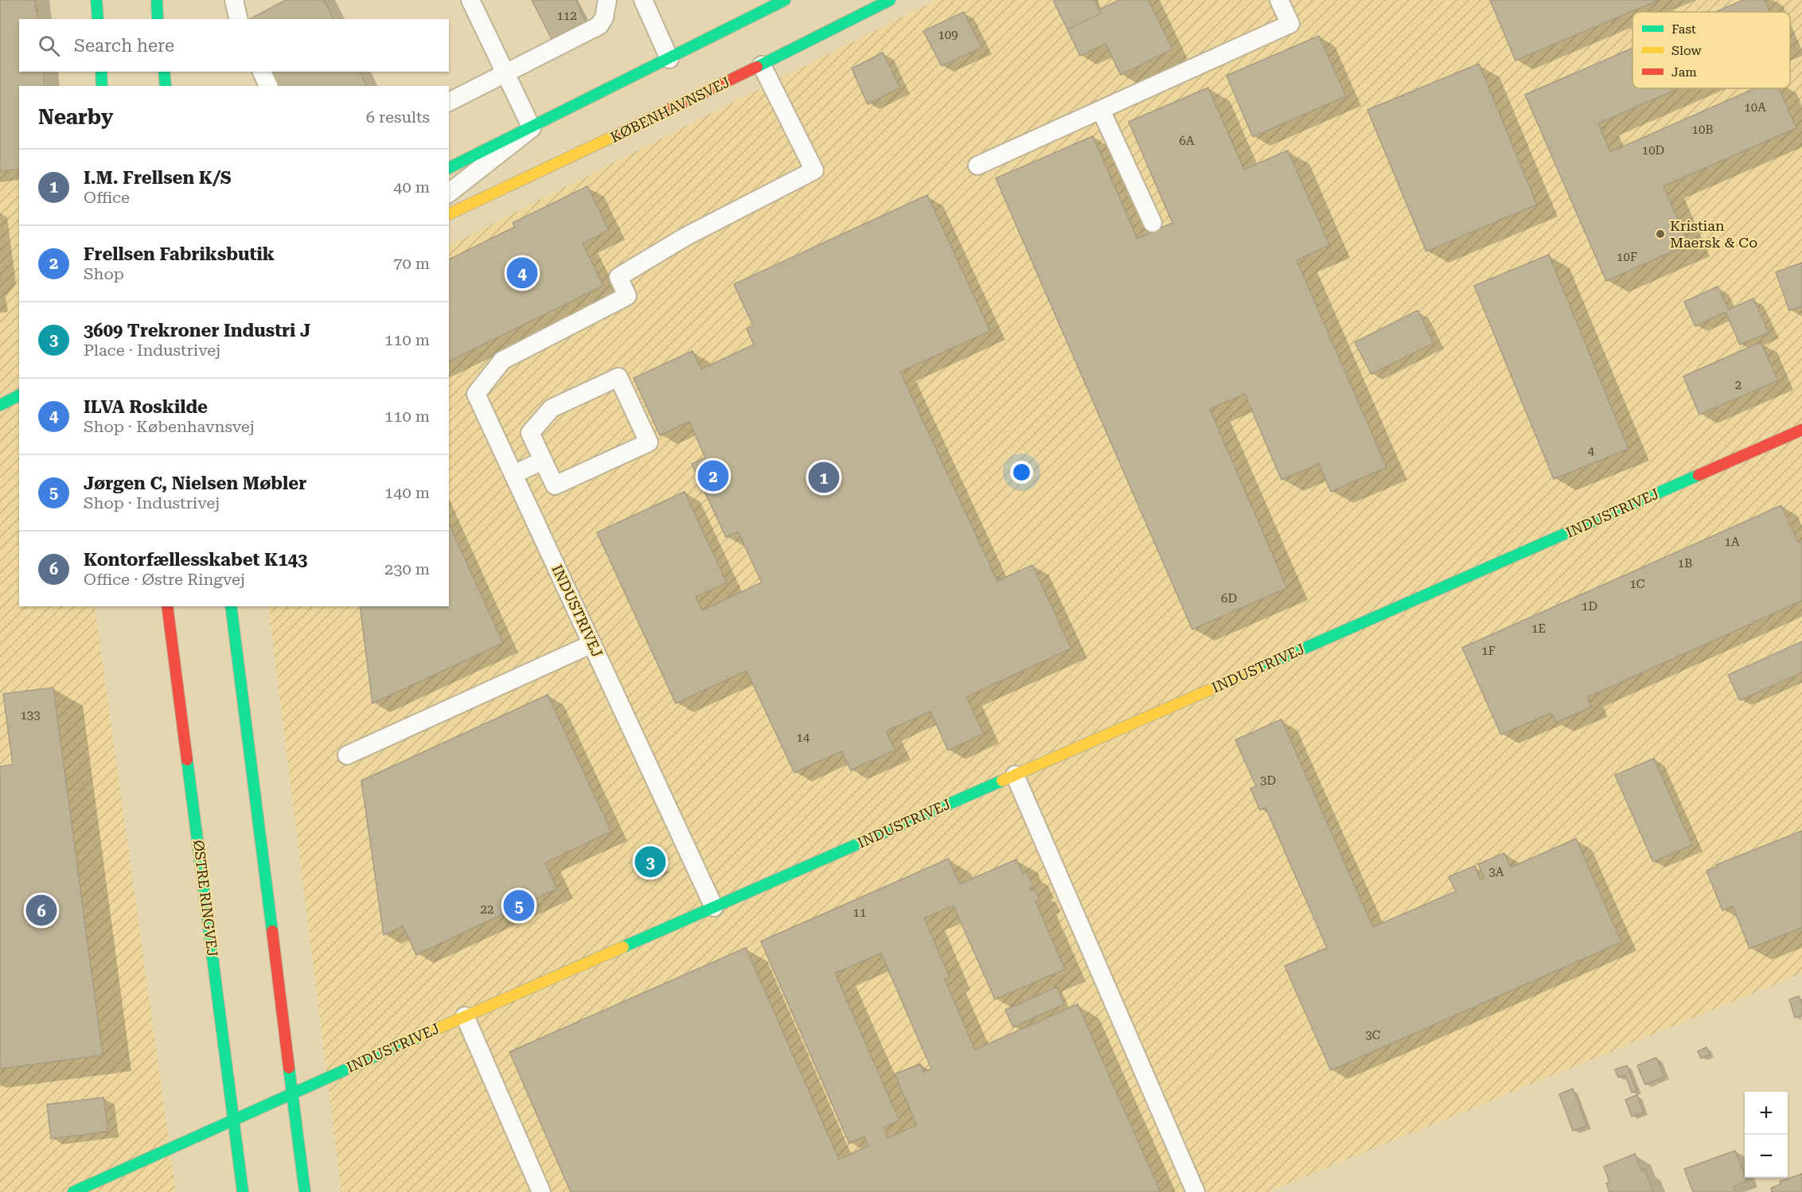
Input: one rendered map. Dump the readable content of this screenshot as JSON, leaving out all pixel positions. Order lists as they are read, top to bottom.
{
  "streets": {
    "street": ["KØBENHAVNSVEJ", "INDUSTRIVEJ", "ØSTRE RINGVEJ"]
  },
  "crossings": [
    ["KØBENHAVNSVEJ", "INDUSTRIVEJ"],
    ["INDUSTRIVEJ", "ØSTRE RINGVEJ"]
  ],
  "places": ["Kristian Maersk & Co"],
  "house_numbers": [
    "112",
    "109",
    "10A",
    "10B",
    "6A",
    "10D",
    "10F",
    "2",
    "4",
    "1A",
    "1B",
    "1C",
    "6D",
    "1D",
    "1E",
    "1F",
    "133",
    "14",
    "3D",
    "3A",
    "22",
    "11",
    "3C"
  ],
  "legend": ["Fast", "Slow", "Jam"],
  "page": {
    "search": "Search here",
    "heading": ["Nearby", "6 results"],
    "list": [
      {
        "mark": "1",
        "name": "I.M. Frellsen K/S",
        "note": "Office",
        "value": "40 m"
      },
      {
        "mark": "2",
        "name": "Frellsen Fabriksbutik",
        "note": "Shop",
        "value": "70 m"
      },
      {
        "mark": "3",
        "name": "3609 Trekroner Industri J",
        "note": "Place · Industrivej",
        "value": "110 m"
      },
      {
        "mark": "4",
        "name": "ILVA Roskilde",
        "note": "Shop · Københavnsvej",
        "value": "110 m"
      },
      {
        "mark": "5",
        "name": "Jørgen C, Nielsen Møbler",
        "note": "Shop · Industrivej",
        "value": "140 m"
      },
      {
        "mark": "6",
        "name": "Kontorfællesskabet K143",
        "note": "Office · Østre Ringvej",
        "value": "230 m"
      }
    ],
    "pins": [
      "4",
      "2",
      "1",
      "3",
      "5",
      "6"
    ],
    "map_buttons": ["+", "−"]
  }
}
